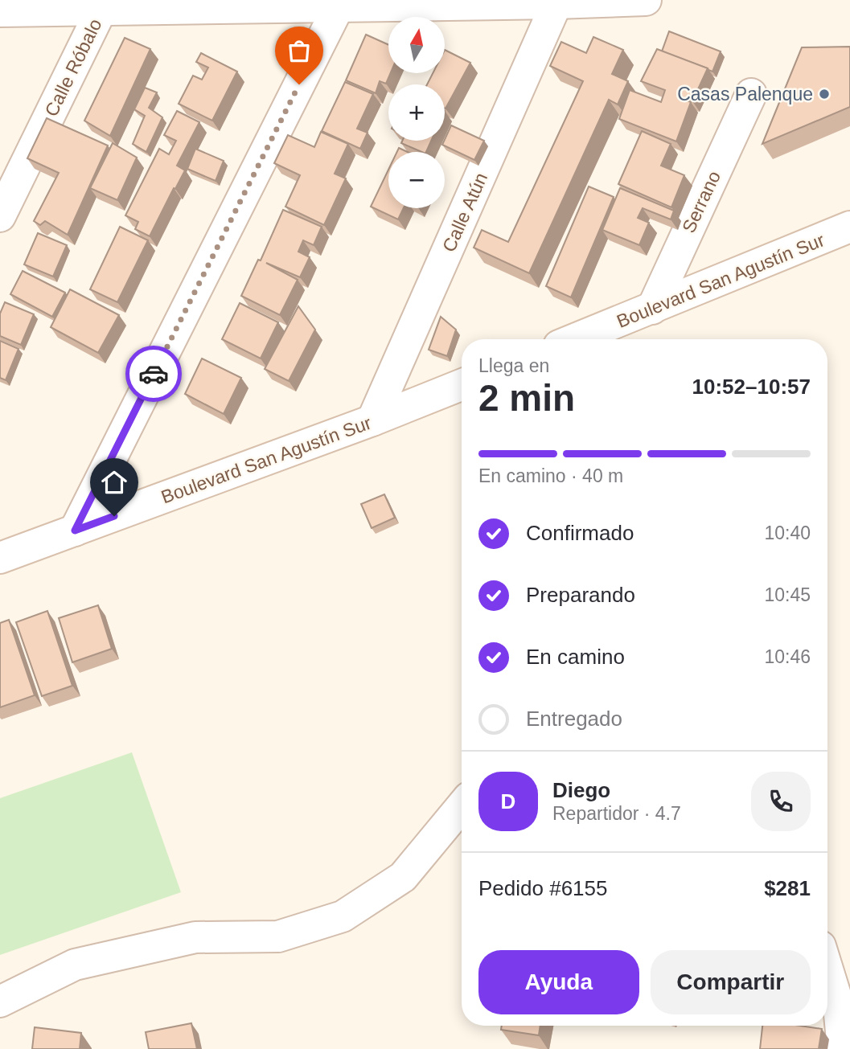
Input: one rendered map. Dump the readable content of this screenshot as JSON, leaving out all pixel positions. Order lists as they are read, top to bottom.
{
  "streets": {
    "street": [
      "Calle Róbalo",
      "Serrano",
      "Calle Atún",
      "Boulevard San Agustín Sur"
    ]
  },
  "crossings": [
    ["Serrano", "Boulevard San Agustín Sur"],
    ["Calle Atún", "Boulevard San Agustín Sur"]
  ],
  "places": ["Casas Palenque"],
  "north": "top",
  "page": {
    "map_buttons": ["+", "−"],
    "heading": ["2 min", "Llega en", "10:52–10:57"],
    "panel": [
      "Diego",
      "Repartidor · 4.7",
      "Pedido #6155",
      "$281"
    ],
    "bar": "En camino · 40 m",
    "list": [
      ["Confirmado", "10:40"],
      ["Preparando", "10:45"],
      ["En camino", "10:46"],
      "Entregado"
    ],
    "round": "D",
    "buttons": ["Ayuda", "Compartir"]
  }
}
